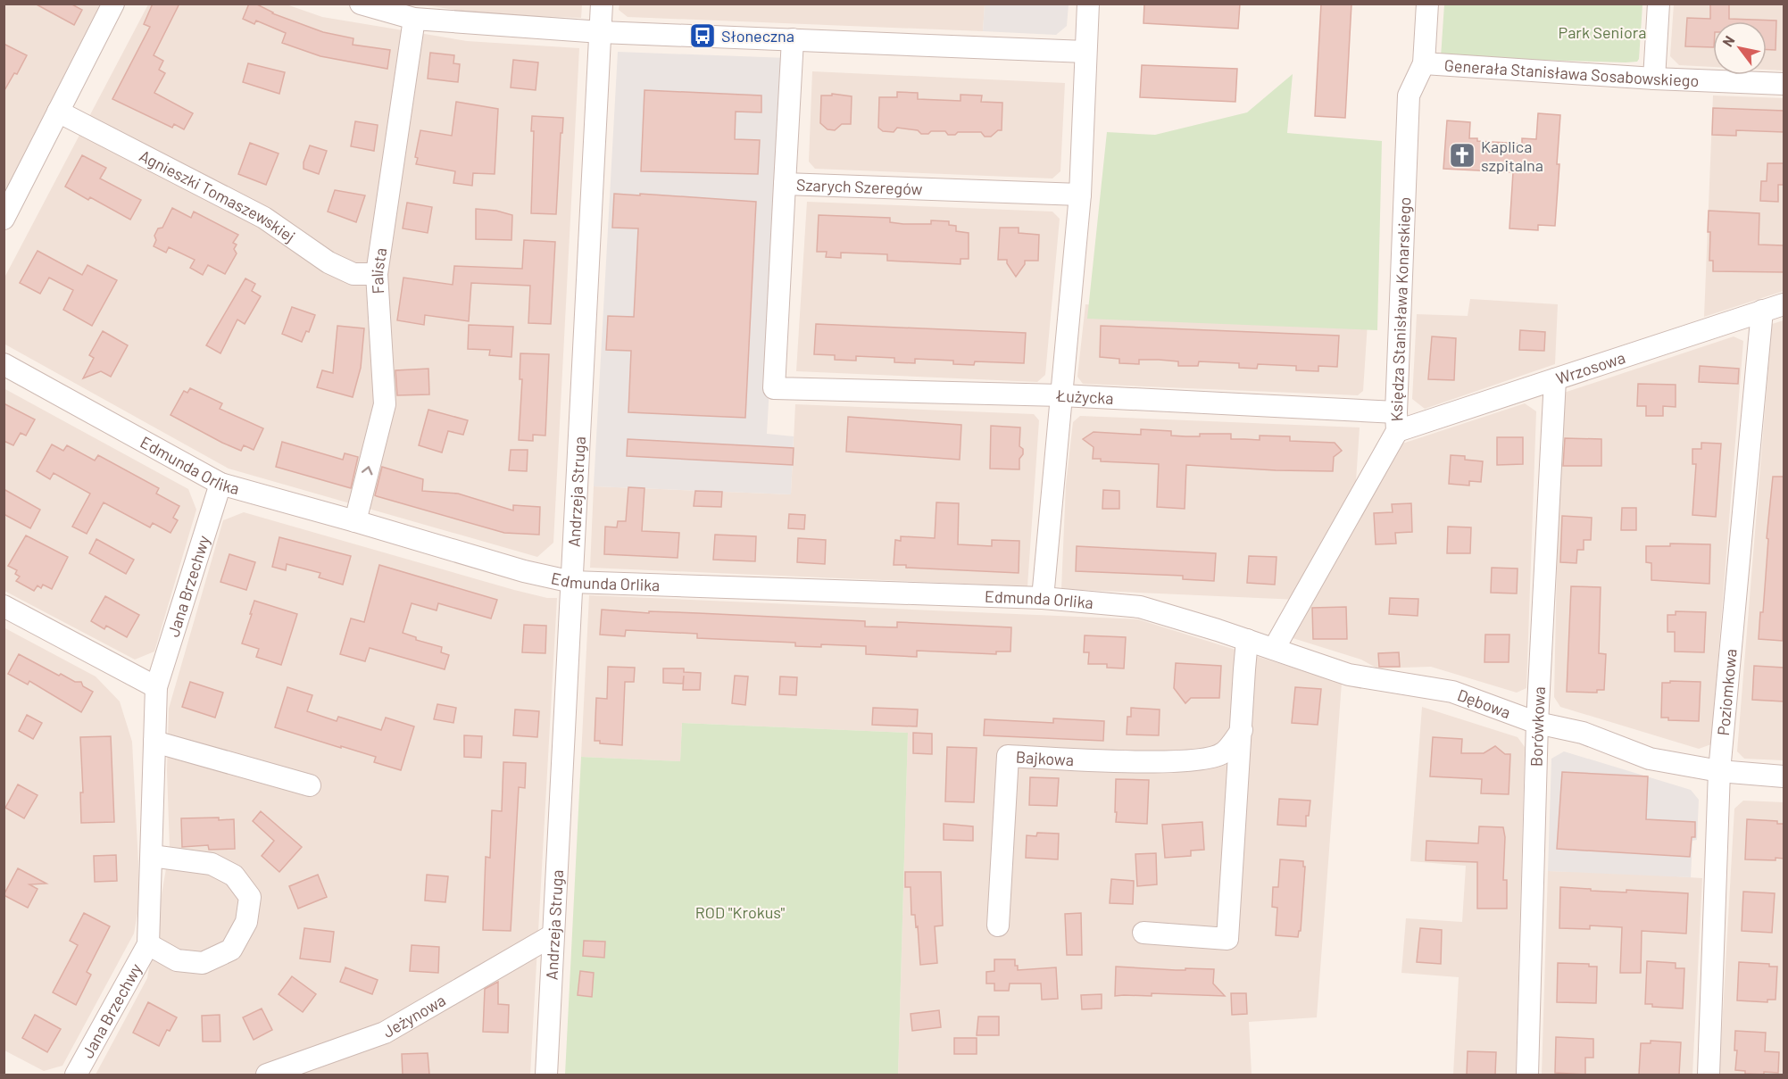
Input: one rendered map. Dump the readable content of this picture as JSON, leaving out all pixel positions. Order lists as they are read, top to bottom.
{
  "streets": {
    "street": [
      "Generała Stanisława Sosabowskiego",
      "Szarych Szeregów",
      "Agnieszki Tomaszewskiej",
      "Falista",
      "Księdza Stanisława Konarskiego",
      "Wrzosowa",
      "Łużycka",
      "Edmunda Orlika",
      "Andrzeja Struga",
      "Jana Brzechwy",
      "Poziomkowa",
      "Dębowa",
      "Borówkowa",
      "Bajkowa",
      "Jeżynowa"
    ]
  },
  "crossings": [
    ["Generała Stanisława Sosabowskiego", "Księdza Stanisława Konarskiego"],
    ["Szarych Szeregów", "Łużycka"],
    ["Agnieszki Tomaszewskiej", "Falista"],
    ["Falista", "Edmunda Orlika"],
    ["Księdza Stanisława Konarskiego", "Wrzosowa"],
    ["Księdza Stanisława Konarskiego", "Łużycka"],
    ["Księdza Stanisława Konarskiego", "Dębowa"],
    ["Wrzosowa", "Łużycka"],
    ["Wrzosowa", "Poziomkowa"],
    ["Wrzosowa", "Borówkowa"],
    ["Edmunda Orlika", "Andrzeja Struga"],
    ["Edmunda Orlika", "Jana Brzechwy"],
    ["Edmunda Orlika", "Dębowa"],
    ["Andrzeja Struga", "Jeżynowa"],
    ["Poziomkowa", "Dębowa"],
    ["Dębowa", "Borówkowa"]
  ],
  "one_way": ["Falista"],
  "parks": ["Park Seniora", "ROD \"Krokus\""],
  "places": {
    "bus stop": ["Słoneczna"],
    "church": ["Kaplica szpitalna"]
  },
  "north": "top left"
}
